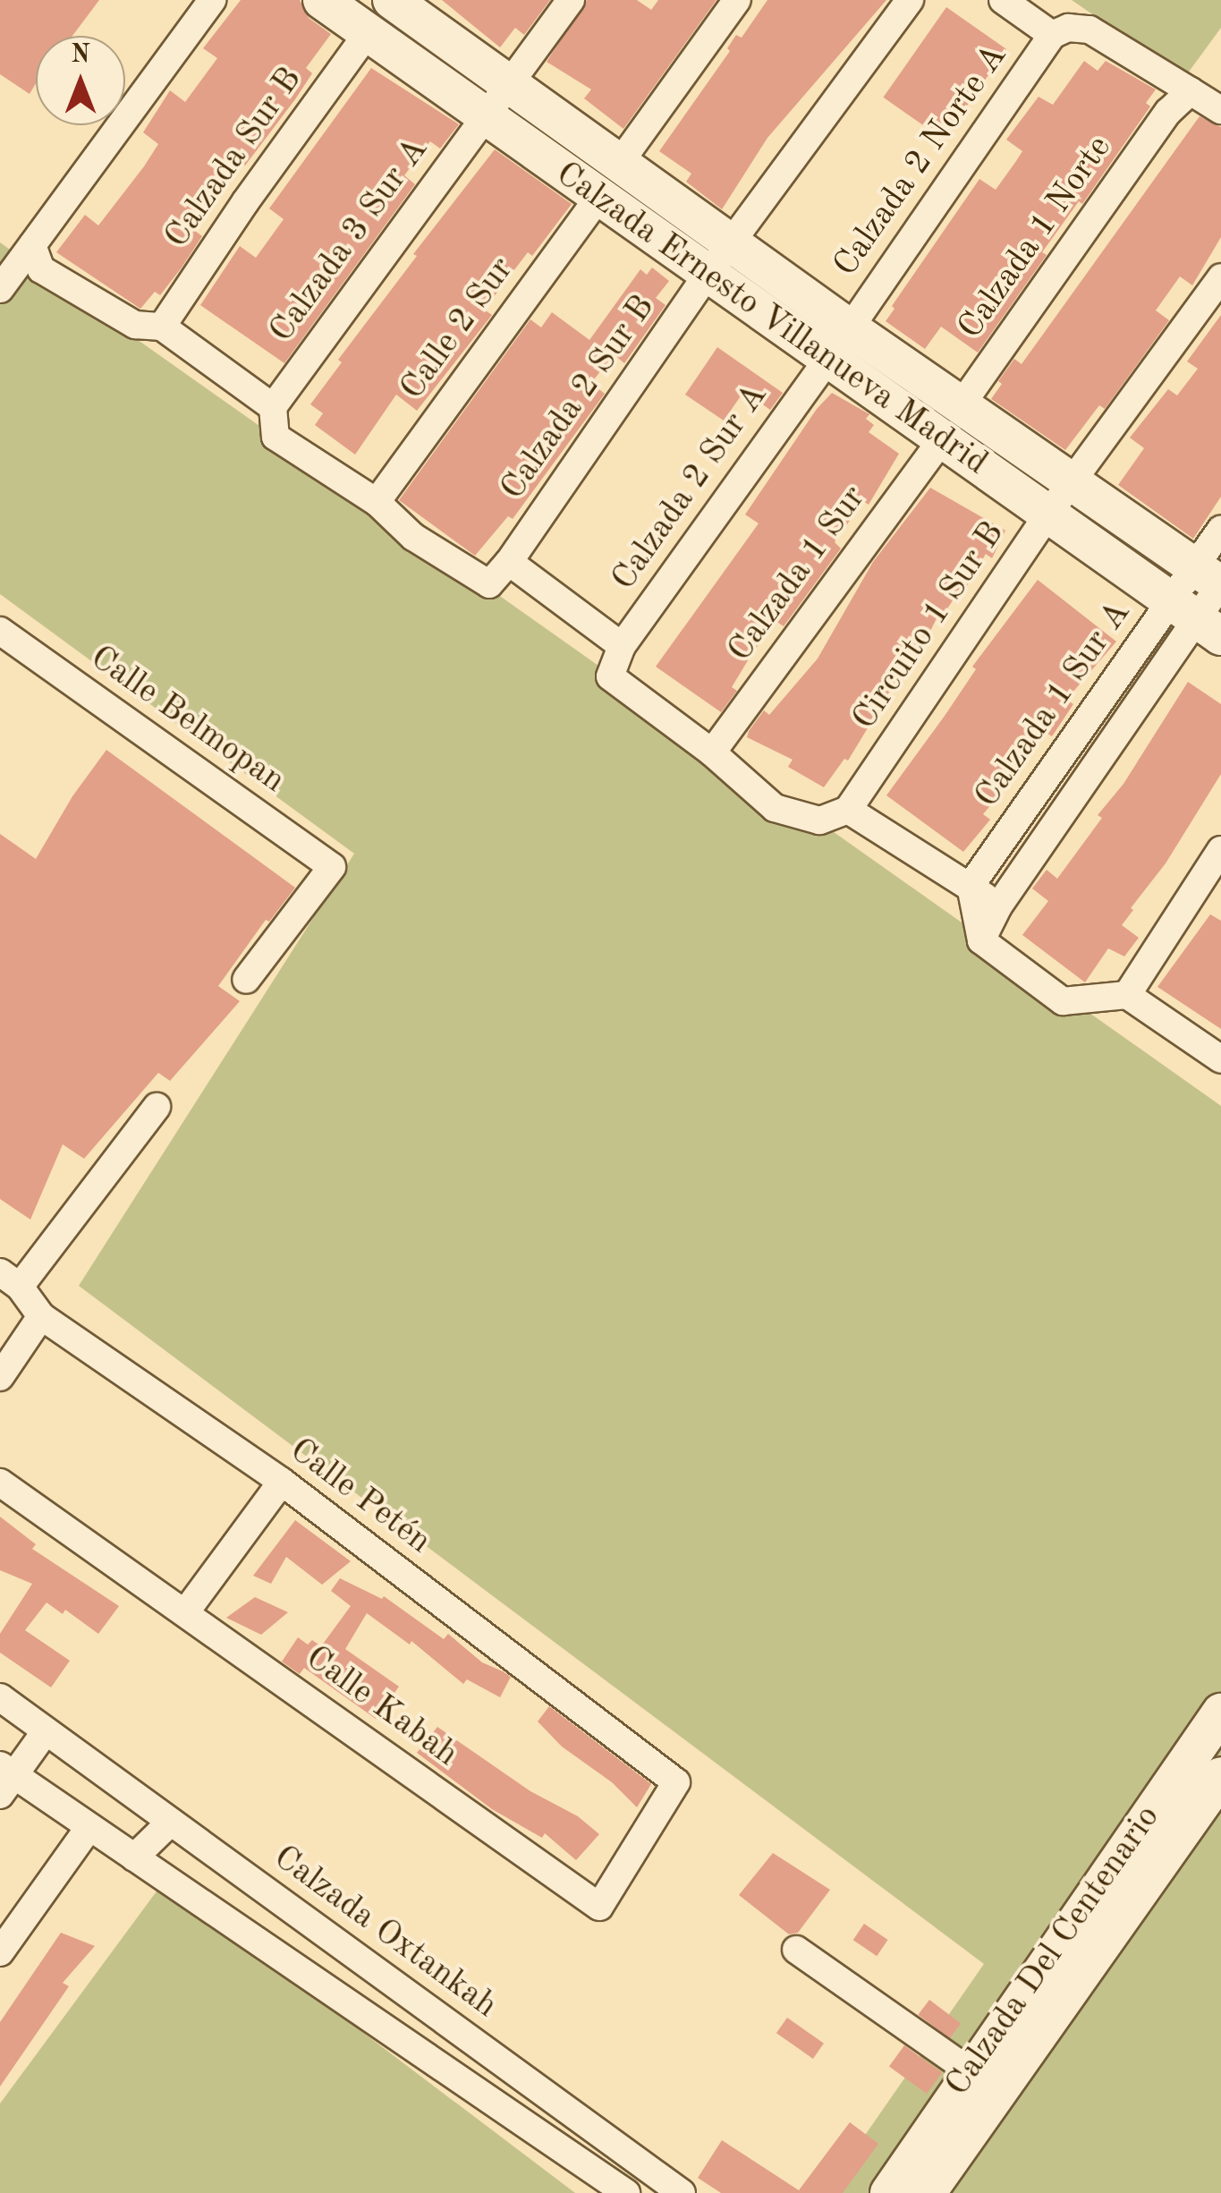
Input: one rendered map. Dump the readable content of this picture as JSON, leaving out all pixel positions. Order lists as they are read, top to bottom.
{
  "streets": {
    "street": [
      "Calzada Sur B",
      "Calzada 2 Norte A",
      "Calzada 1 Norte",
      "Calzada 3 Sur A",
      "Calzada Ernesto Villanueva Madrid",
      "Calle 2 Sur",
      "Calzada 2 Sur B",
      "Calzada 2 Sur A",
      "Calzada 1 Sur",
      "Circuito 1 Sur B",
      "Calzada 1 Sur A",
      "Calle Belmopan",
      "Calle Petén",
      "Calle Kabah",
      "Calzada Oxtankah",
      "Calzada Del Centenario"
    ]
  },
  "crossings": [
    ["Calzada Sur B", "Calzada Ernesto Villanueva Madrid"],
    ["Calzada 2 Norte A", "Calzada Ernesto Villanueva Madrid"],
    ["Calzada 2 Norte A", "Calzada 2 Sur A"],
    ["Calzada 1 Norte", "Calzada Ernesto Villanueva Madrid"],
    ["Calzada 3 Sur A", "Calzada Ernesto Villanueva Madrid"],
    ["Calzada Ernesto Villanueva Madrid", "Calle 2 Sur"],
    ["Calzada Ernesto Villanueva Madrid", "Calzada 2 Sur B"],
    ["Calzada Ernesto Villanueva Madrid", "Calzada 2 Sur A"],
    ["Calzada Ernesto Villanueva Madrid", "Calzada 1 Sur"],
    ["Calzada Ernesto Villanueva Madrid", "Circuito 1 Sur B"],
    ["Calzada Ernesto Villanueva Madrid", "Calzada 1 Sur A"],
    ["Calle Petén", "Calle Kabah"]
  ],
  "north": "top"
}
